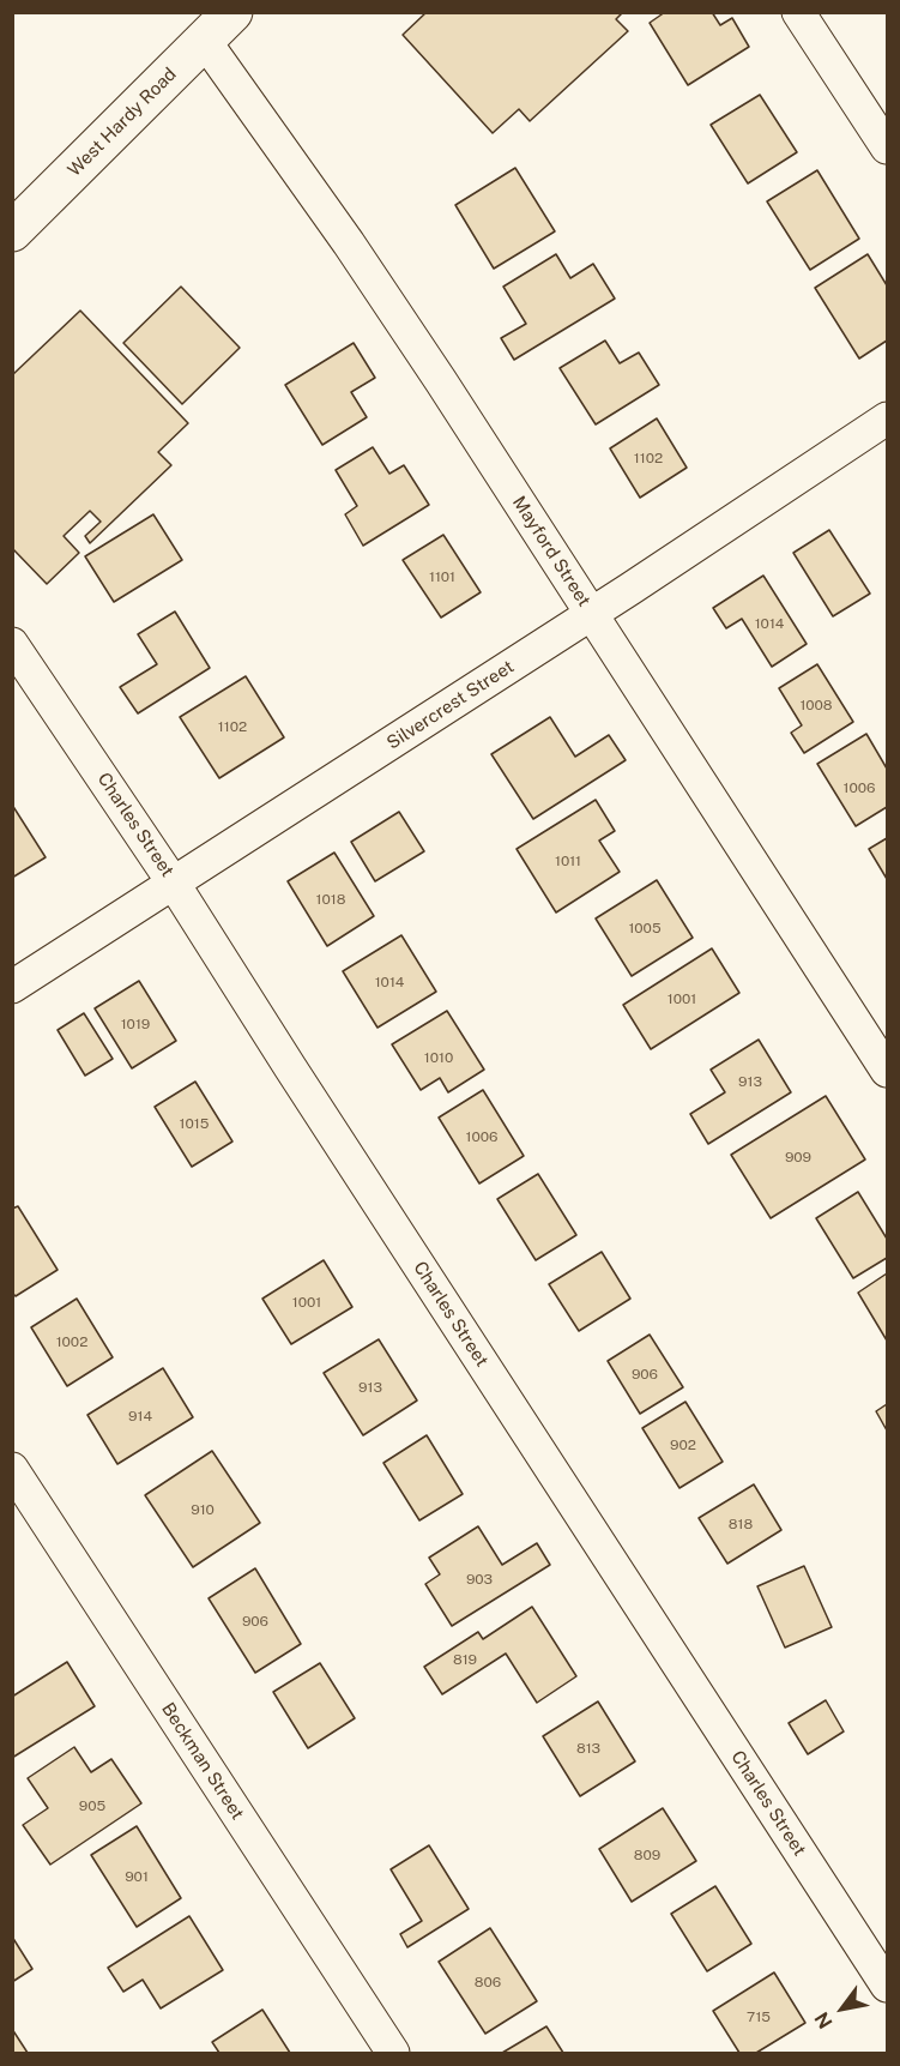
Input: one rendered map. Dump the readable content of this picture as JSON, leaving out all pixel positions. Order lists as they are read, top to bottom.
{
  "streets": {
    "main road": ["West Hardy Road"],
    "street": [
      "Mayford Street",
      "Silvercrest Street",
      "Charles Street",
      "Beckman Street"
    ]
  },
  "crossings": [
    ["West Hardy Road", "Mayford Street"],
    ["Mayford Street", "Silvercrest Street"],
    ["Silvercrest Street", "Charles Street"]
  ],
  "house_numbers": [
    "1102",
    "1101",
    "1014",
    "1008",
    "1102",
    "1006",
    "1011",
    "1018",
    "1005",
    "1014",
    "1001",
    "1019",
    "1010",
    "913",
    "1015",
    "1006",
    "909",
    "1001",
    "1002",
    "906",
    "913",
    "914",
    "902",
    "910",
    "818",
    "903",
    "906",
    "819",
    "813",
    "905",
    "809",
    "901",
    "806",
    "715"
  ],
  "north": "bottom left"
}
